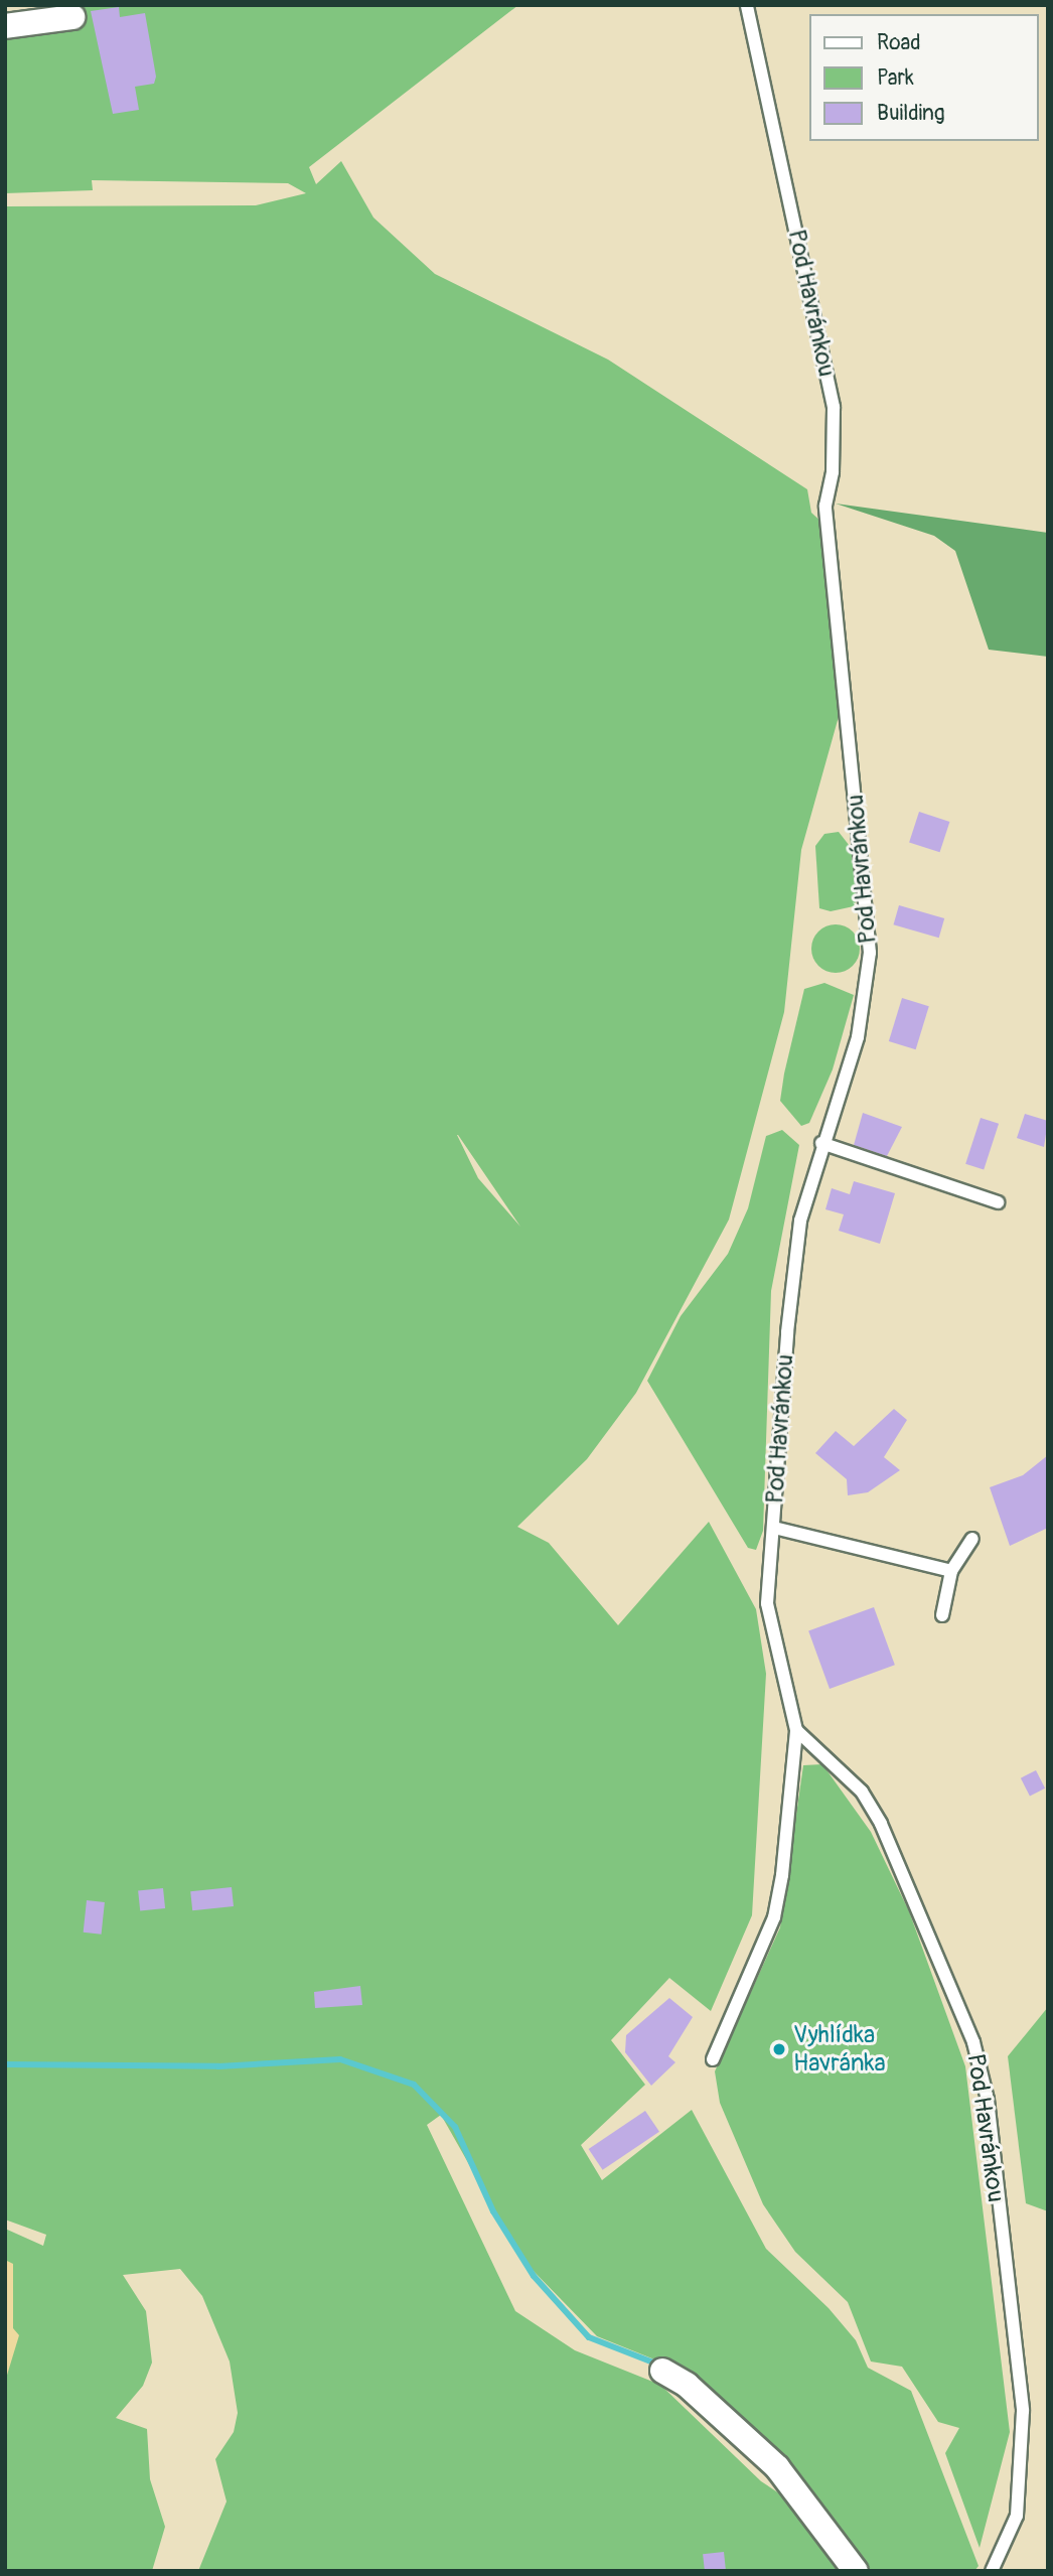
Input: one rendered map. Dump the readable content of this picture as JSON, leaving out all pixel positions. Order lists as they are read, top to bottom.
{
  "streets": {
    "lane": ["Pod Havránkou"]
  },
  "places": ["Vyhlídka Havránka"],
  "legend": ["Road", "Park", "Building"]
}
